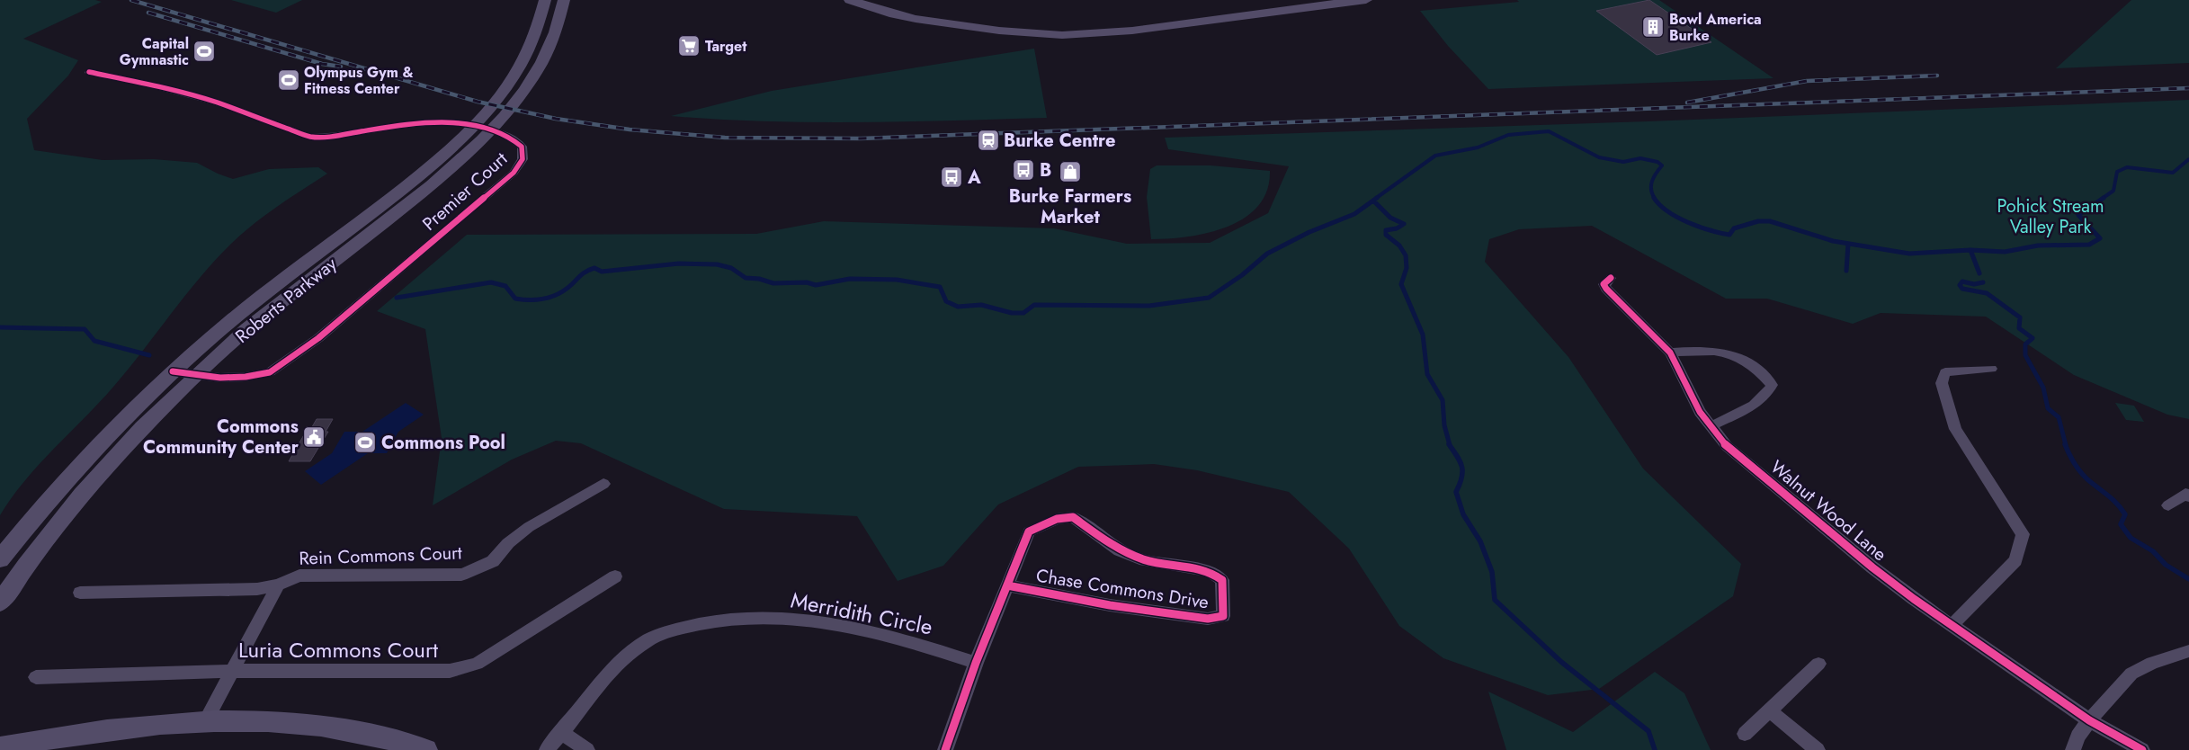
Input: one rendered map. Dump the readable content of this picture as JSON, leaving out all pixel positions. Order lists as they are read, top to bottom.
{
  "streets": {
    "main road": ["Roberts Parkway"],
    "street": [
      "Premier Court",
      "Walnut Wood Lane",
      "Rein Commons Court",
      "Chase Commons Drive",
      "Merridith Circle",
      "Luria Commons Court"
    ]
  },
  "crossings": [
    ["Premier Court", "Roberts Parkway"],
    ["Chase Commons Drive", "Merridith Circle"]
  ],
  "parks": ["Pohick Stream Valley Park"],
  "places": {
    "building": ["Bowl America Burke"],
    "supermarket": ["Target"],
    "sports": ["Capital Gymnastic", "Olympus Gym & Fitness Center", "Commons Pool"],
    "station": ["Burke Centre"],
    "bus stop": ["B", "A"],
    "shop": ["Burke Farmers Market"],
    "public building": ["Commons Community Center"]
  }
}
